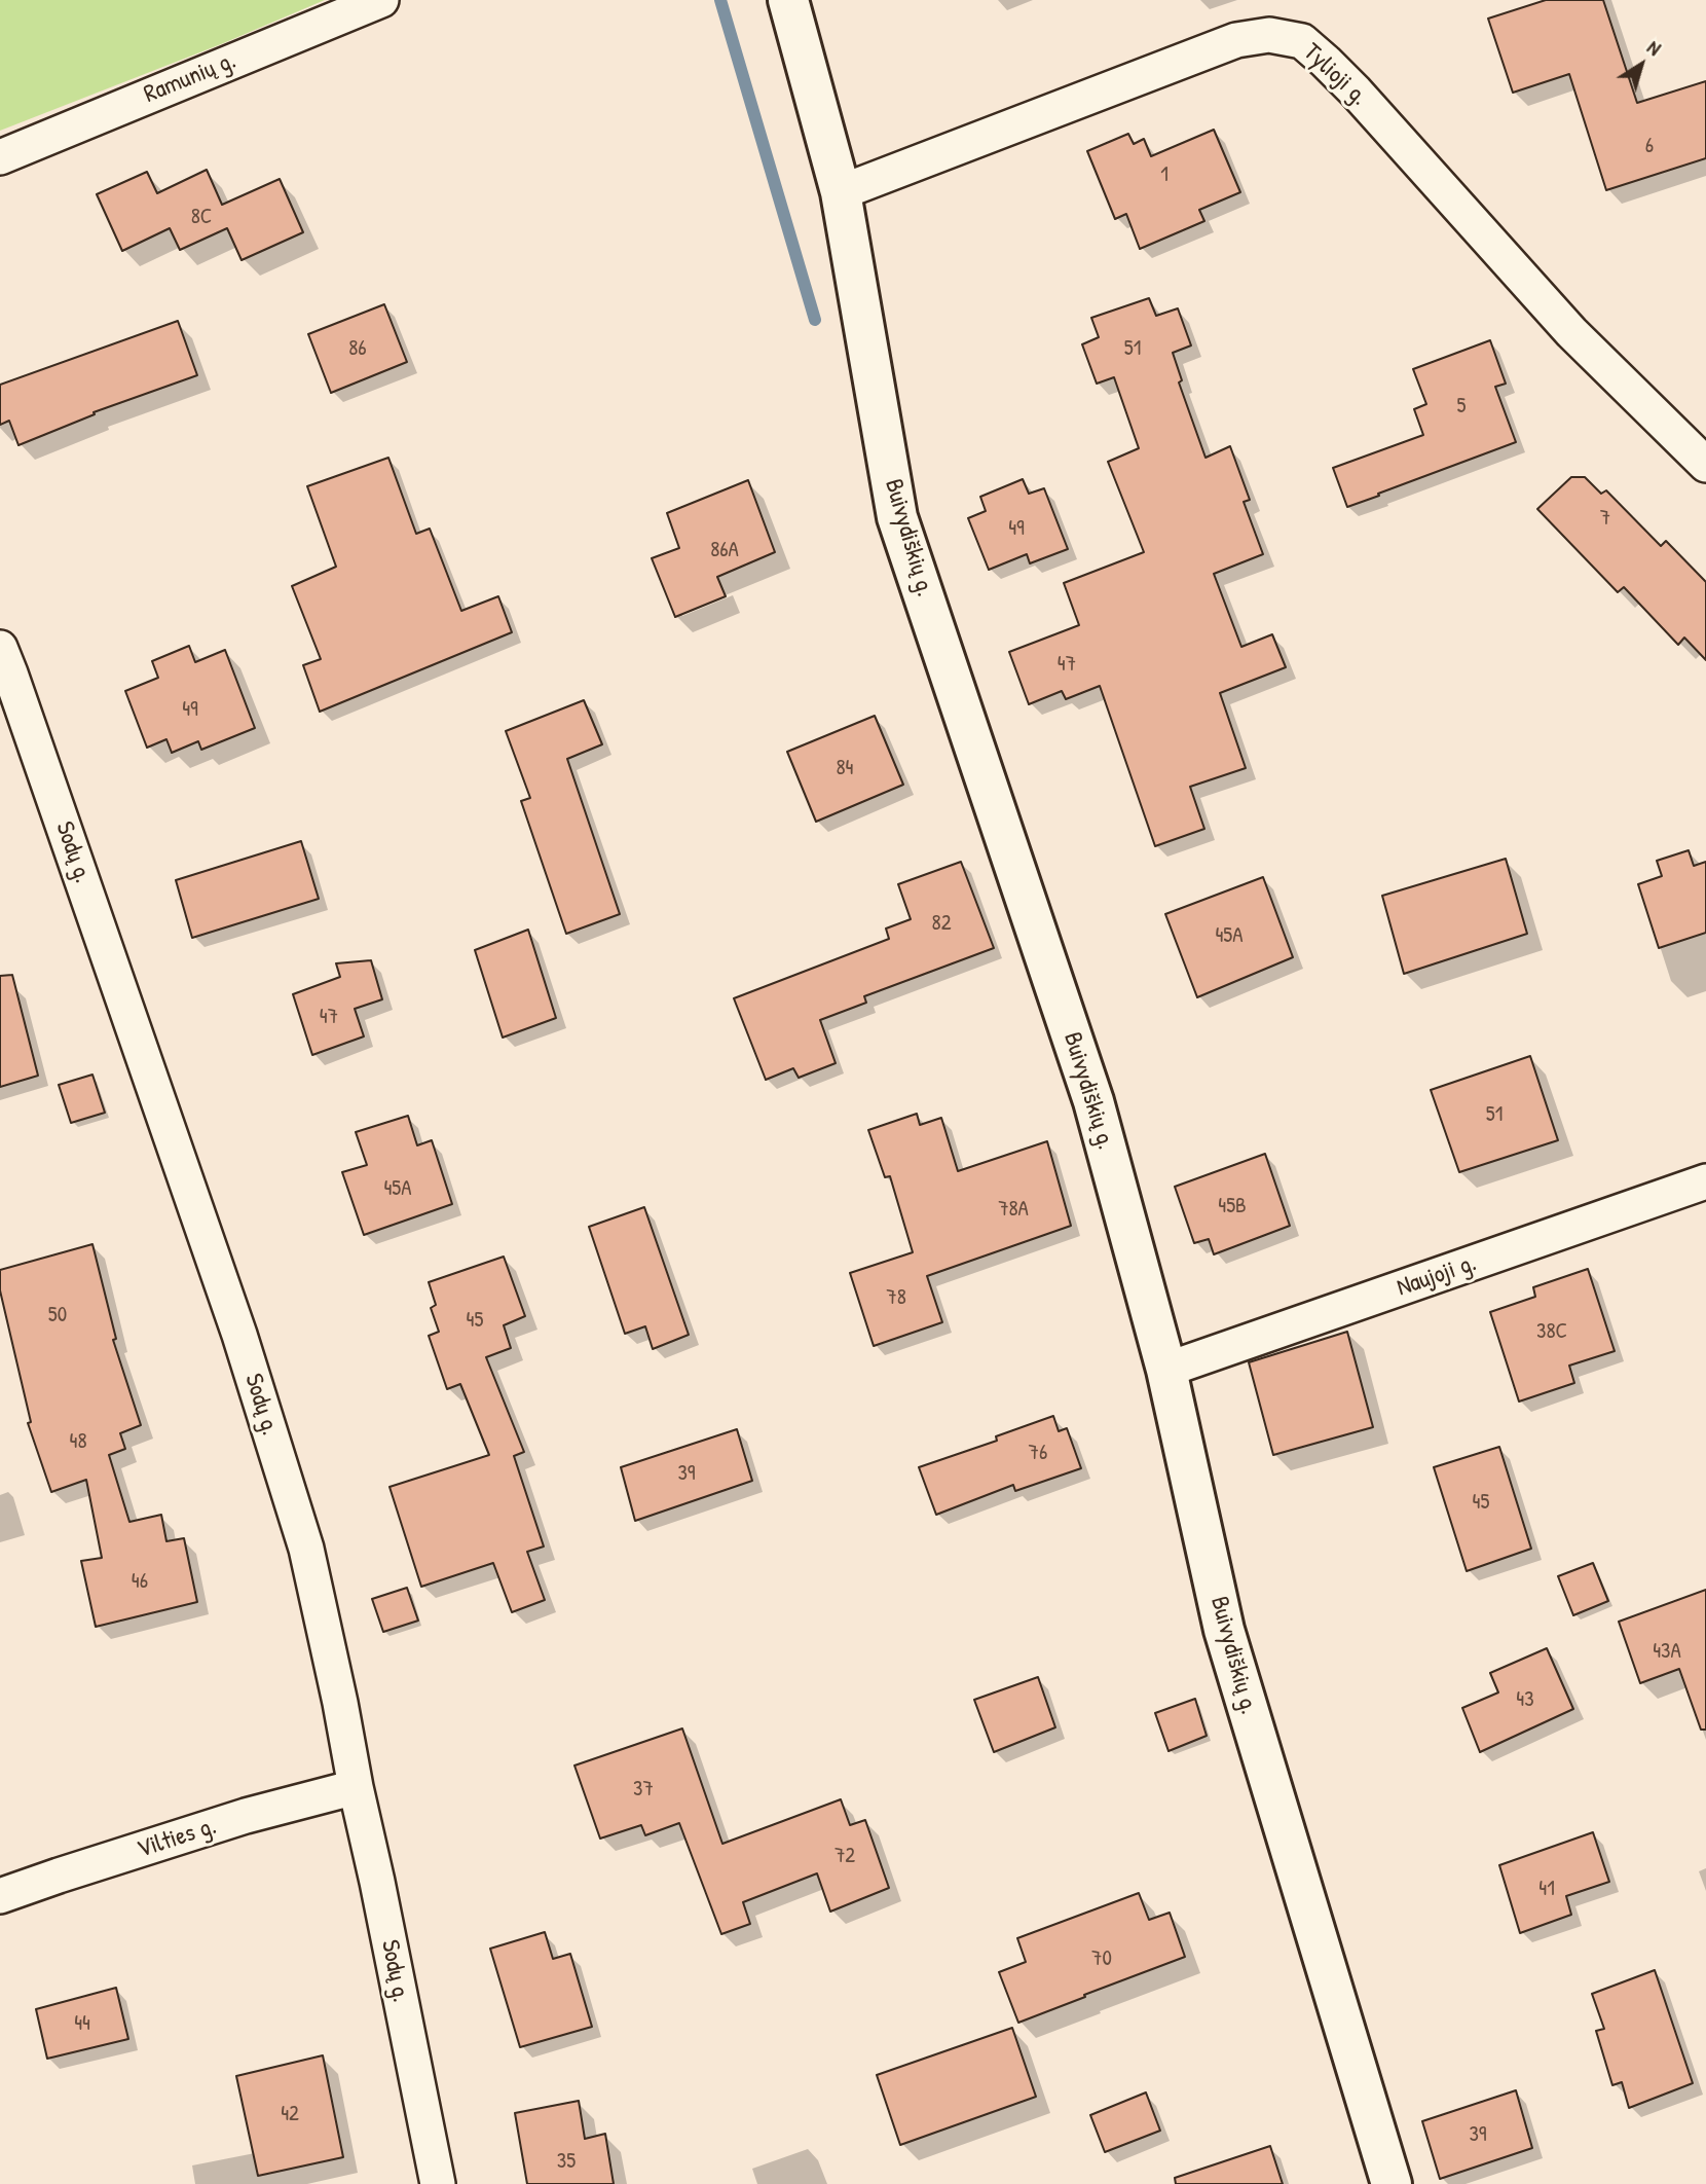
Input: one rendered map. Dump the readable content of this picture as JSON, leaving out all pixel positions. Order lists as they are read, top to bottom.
{
  "streets": {
    "main road": ["Buivydiškių g."],
    "street": [
      "Tylioji g.",
      "Ramunių g.",
      "Sodų g.",
      "Naujoji g.",
      "Vilties g."
    ]
  },
  "crossings": [
    ["Tylioji g.", "Buivydiškių g."],
    ["Buivydiškių g.", "Naujoji g."],
    ["Sodų g.", "Vilties g."]
  ],
  "house_numbers": [
    "6",
    "1",
    "8C",
    "86",
    "51",
    "5",
    "7",
    "49",
    "86A",
    "47",
    "49",
    "84",
    "82",
    "45A",
    "47",
    "51",
    "45A",
    "45B",
    "78A",
    "78",
    "50",
    "45",
    "38C",
    "48",
    "76",
    "39",
    "45",
    "46",
    "43A",
    "43",
    "37",
    "72",
    "41",
    "70",
    "44",
    "42",
    "39",
    "35"
  ],
  "north": "top right"
}
